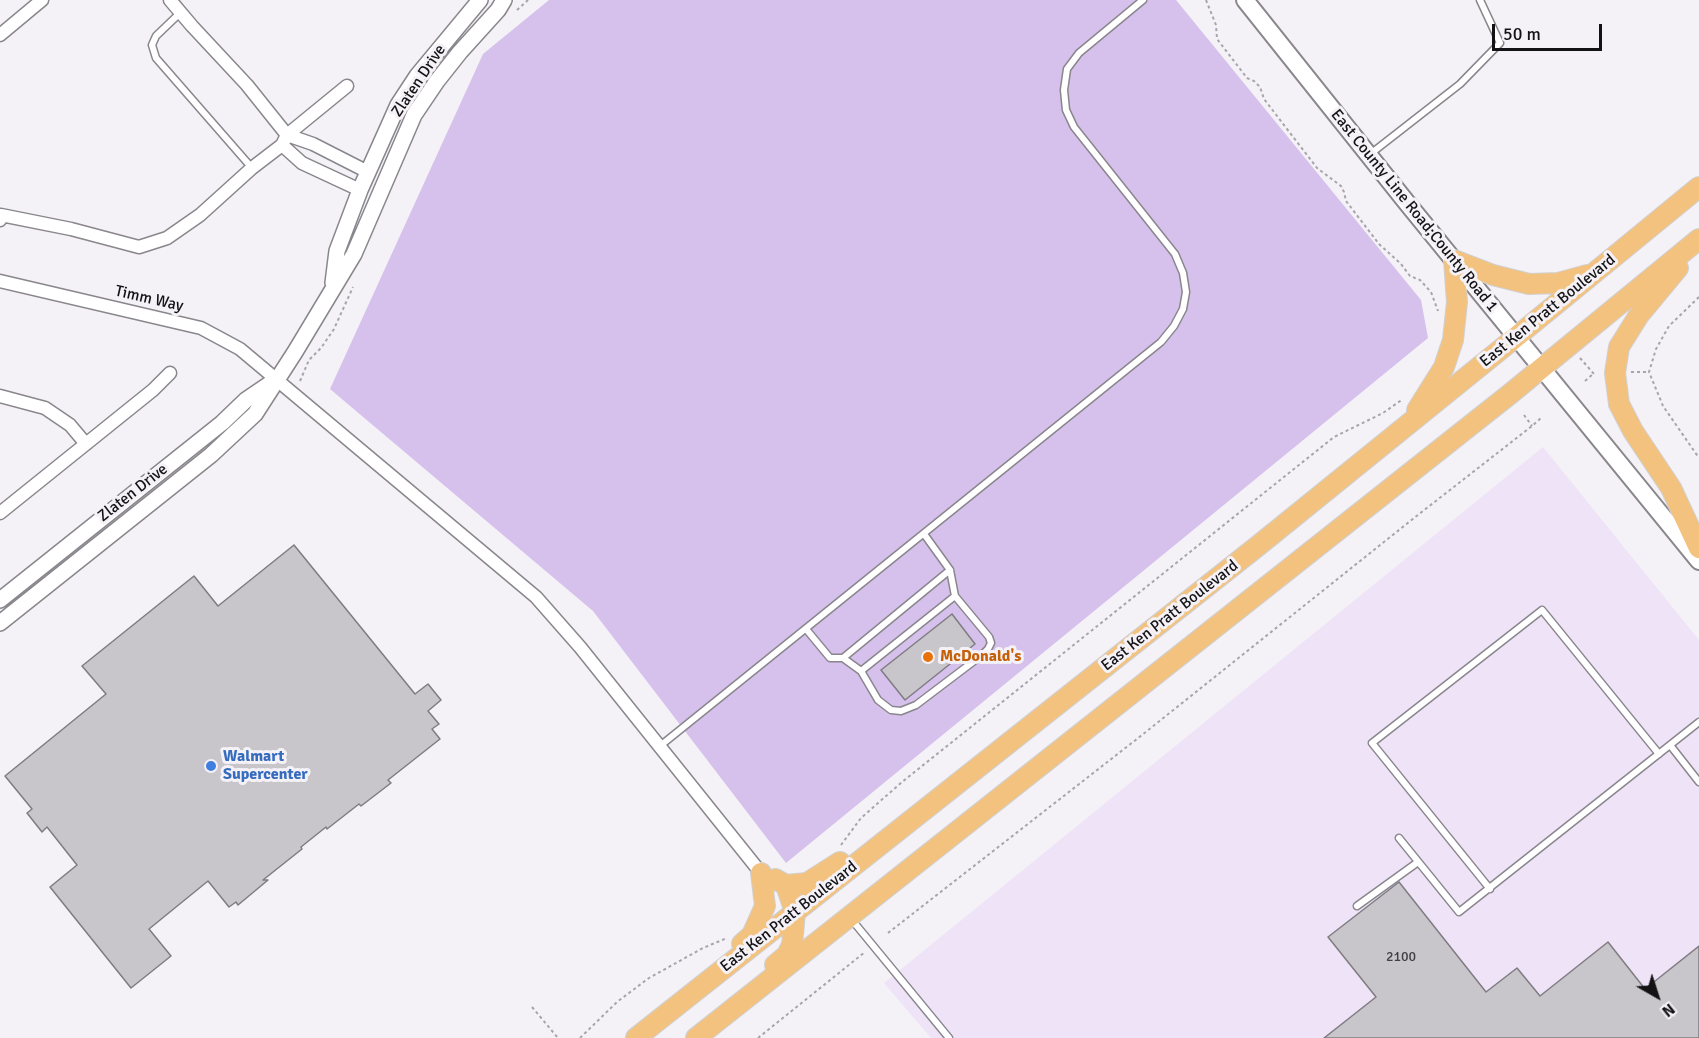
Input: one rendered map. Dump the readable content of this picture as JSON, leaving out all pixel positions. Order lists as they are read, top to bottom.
{
  "streets": {
    "highway": ["East Ken Pratt Boulevard"],
    "main road": ["East County Line Road;County Road 1"],
    "street": ["Zlaten Drive", "Timm Way"]
  },
  "crossings": [
    ["Zlaten Drive", "Timm Way"],
    ["East County Line Road;County Road 1", "East Ken Pratt Boulevard"]
  ],
  "places": ["McDonald's", "Walmart Supercenter"],
  "house_numbers": ["2100"],
  "scale_bar": "50 m",
  "north": "bottom right"
}
